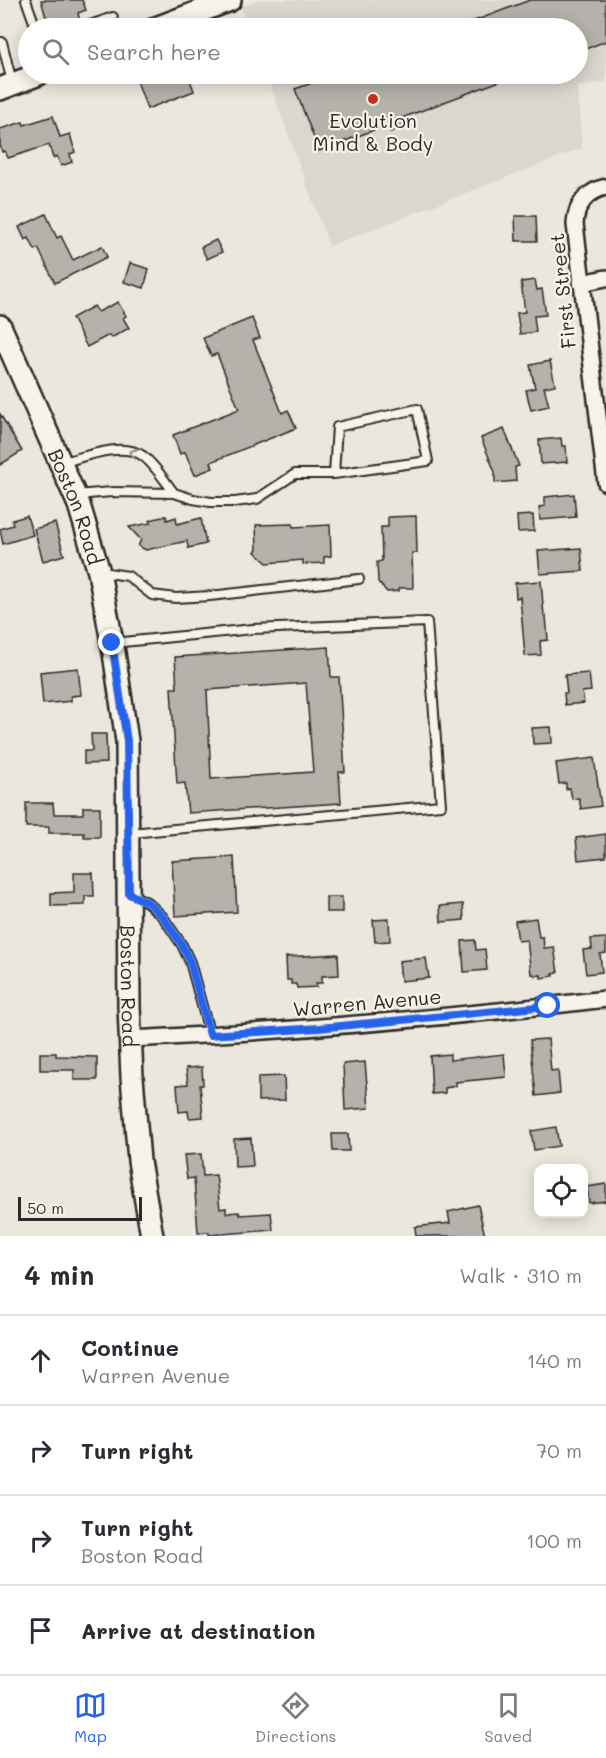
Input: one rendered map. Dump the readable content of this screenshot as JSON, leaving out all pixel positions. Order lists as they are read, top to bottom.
{
  "streets": {
    "main road": ["Boston Road"],
    "street": ["First Street", "Warren Avenue"]
  },
  "crossings": [
    ["Boston Road", "Warren Avenue"]
  ],
  "places": ["Evolution Mind & Body"],
  "scale_bar": "50 m",
  "page": {
    "search": "Search here",
    "scale": "50 m",
    "heading": ["4 min", "Walk · 310 m"],
    "list": [
      ["Continue", "Warren Avenue", "140 m"],
      ["Turn right", "70 m"],
      ["Turn right", "Boston Road", "100 m"],
      "Arrive at destination"
    ],
    "nav": ["Map", "Directions", "Saved"]
  }
}
